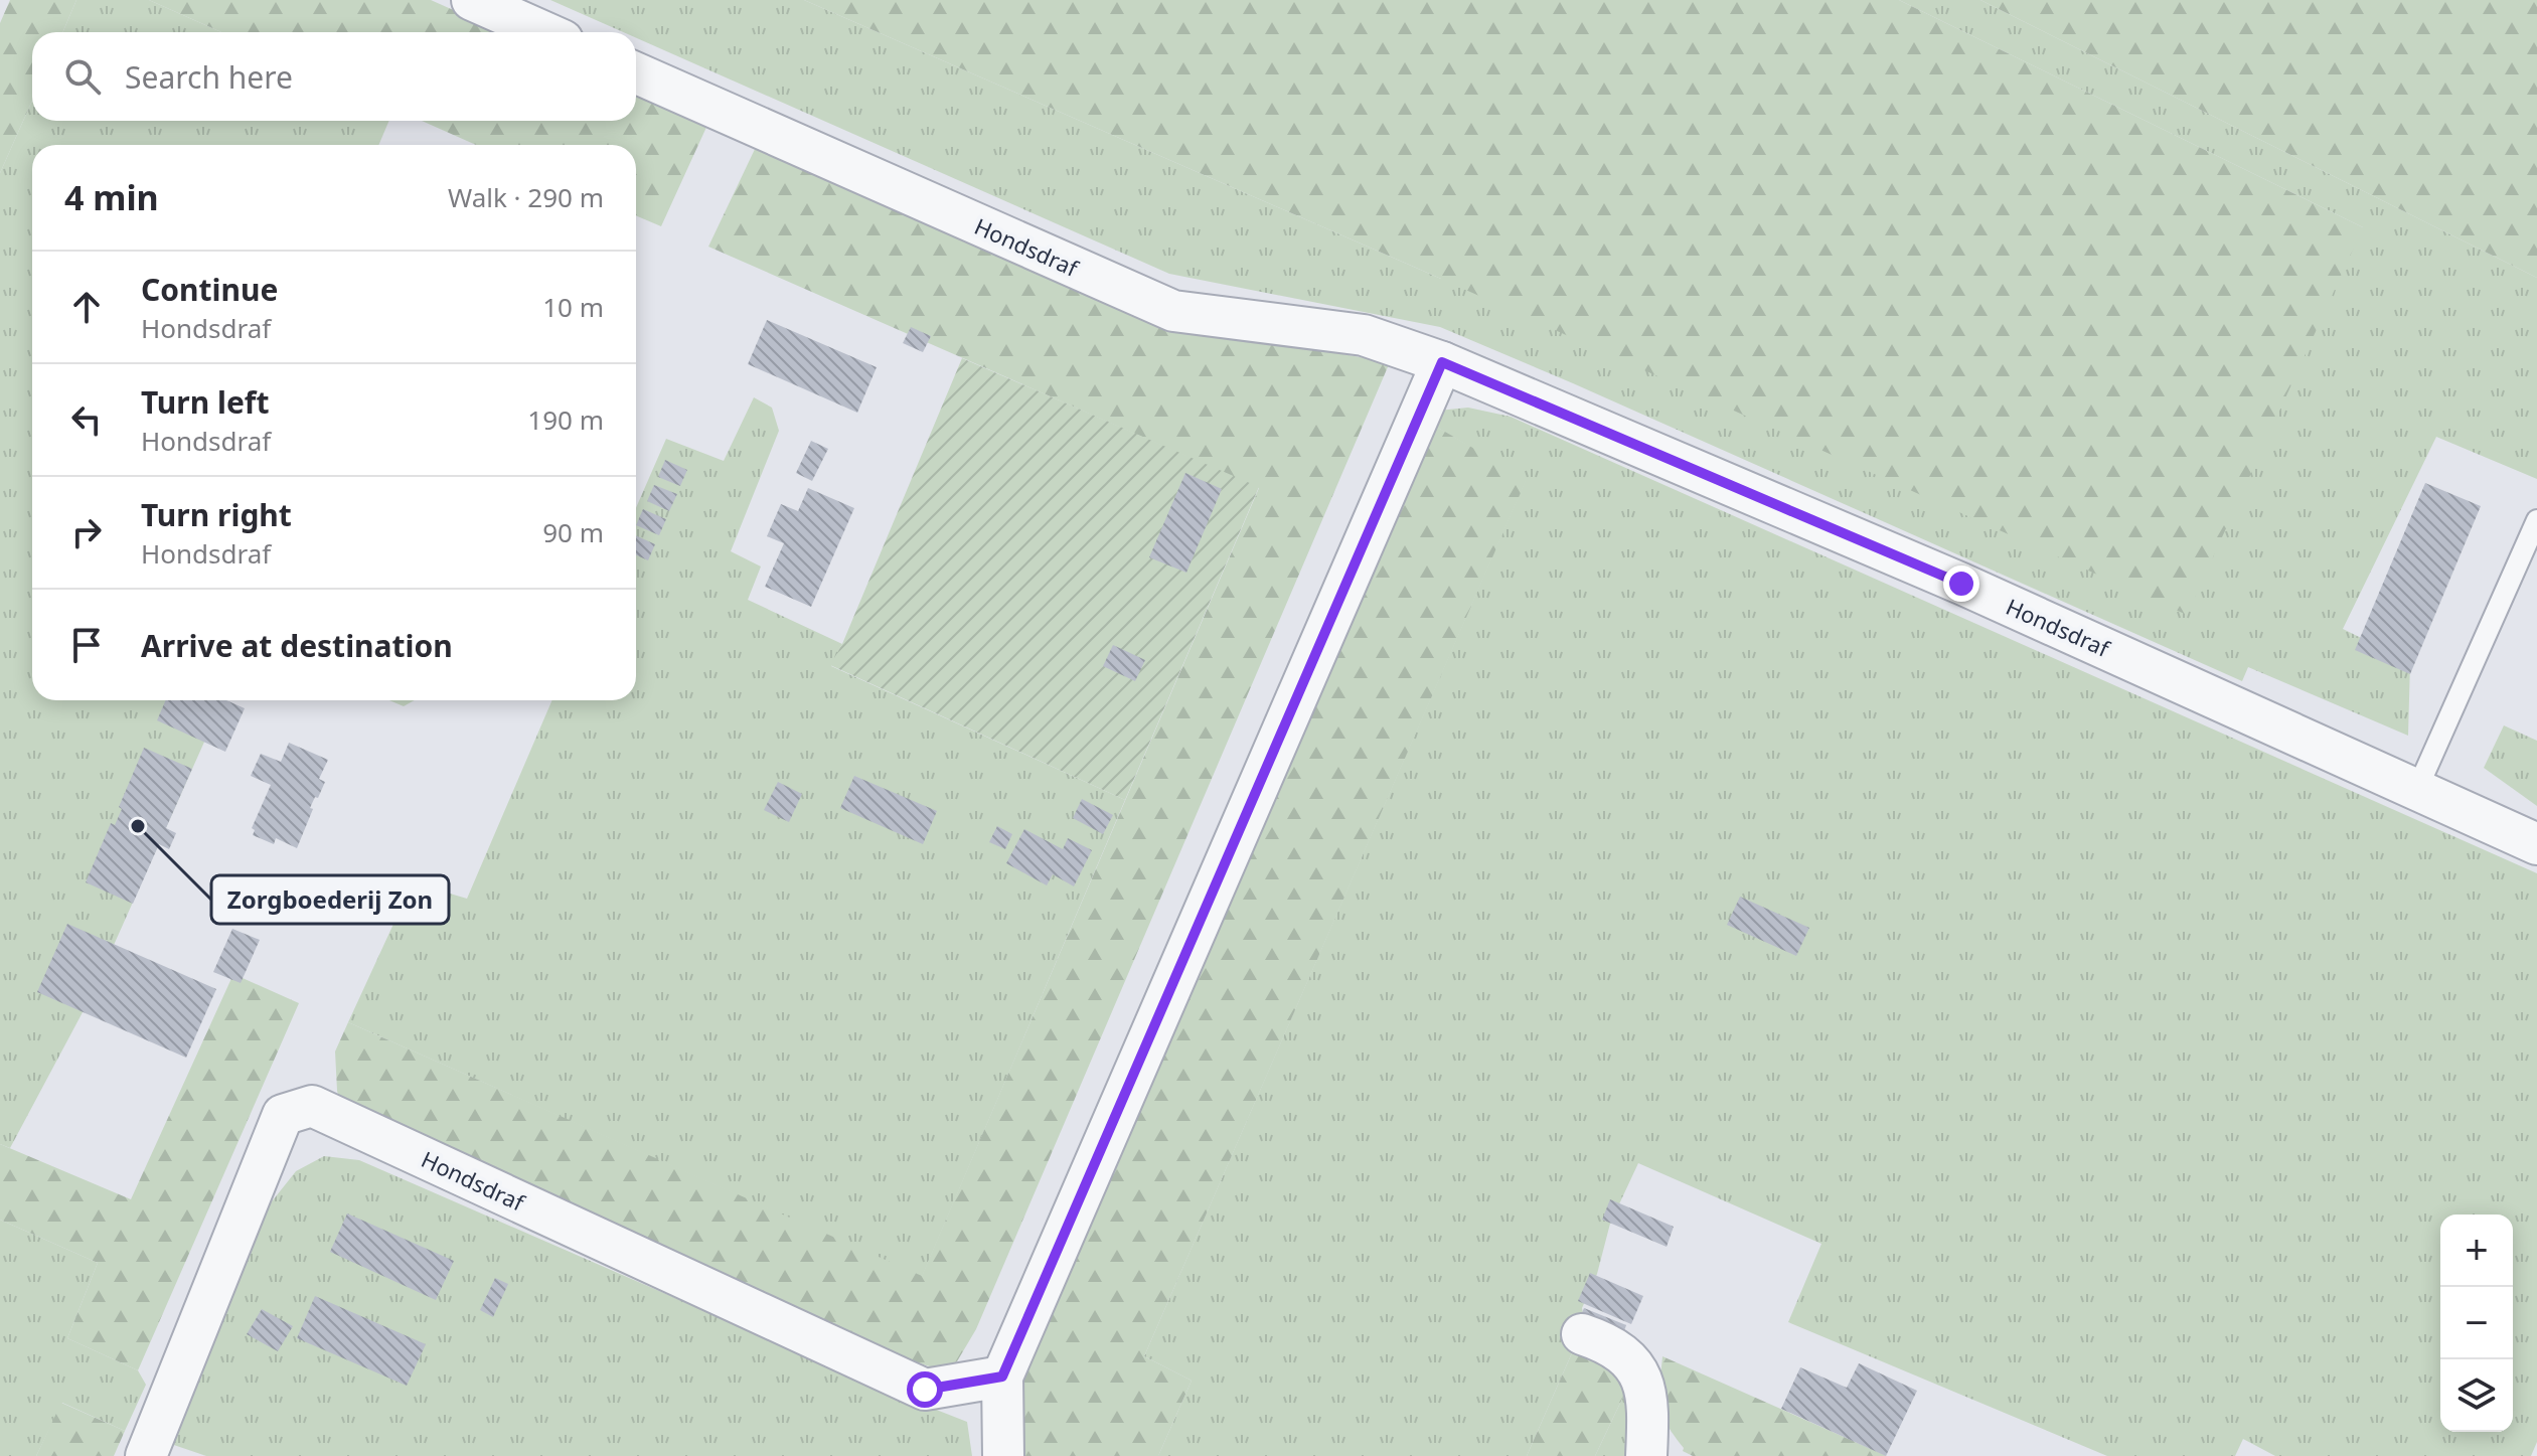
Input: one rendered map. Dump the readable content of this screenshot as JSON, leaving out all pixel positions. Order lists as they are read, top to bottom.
{
  "streets": {
    "street": ["Hondsdraf"]
  },
  "places": ["Zorgboederij Zon"],
  "page": {
    "search": "Search here",
    "heading": ["4 min", "Walk · 290 m"],
    "list": [
      ["Continue", "Hondsdraf", "10 m"],
      ["Turn left", "Hondsdraf", "190 m"],
      ["Turn right", "Hondsdraf", "90 m"],
      "Arrive at destination"
    ],
    "map_buttons": ["+", "−"]
  }
}
